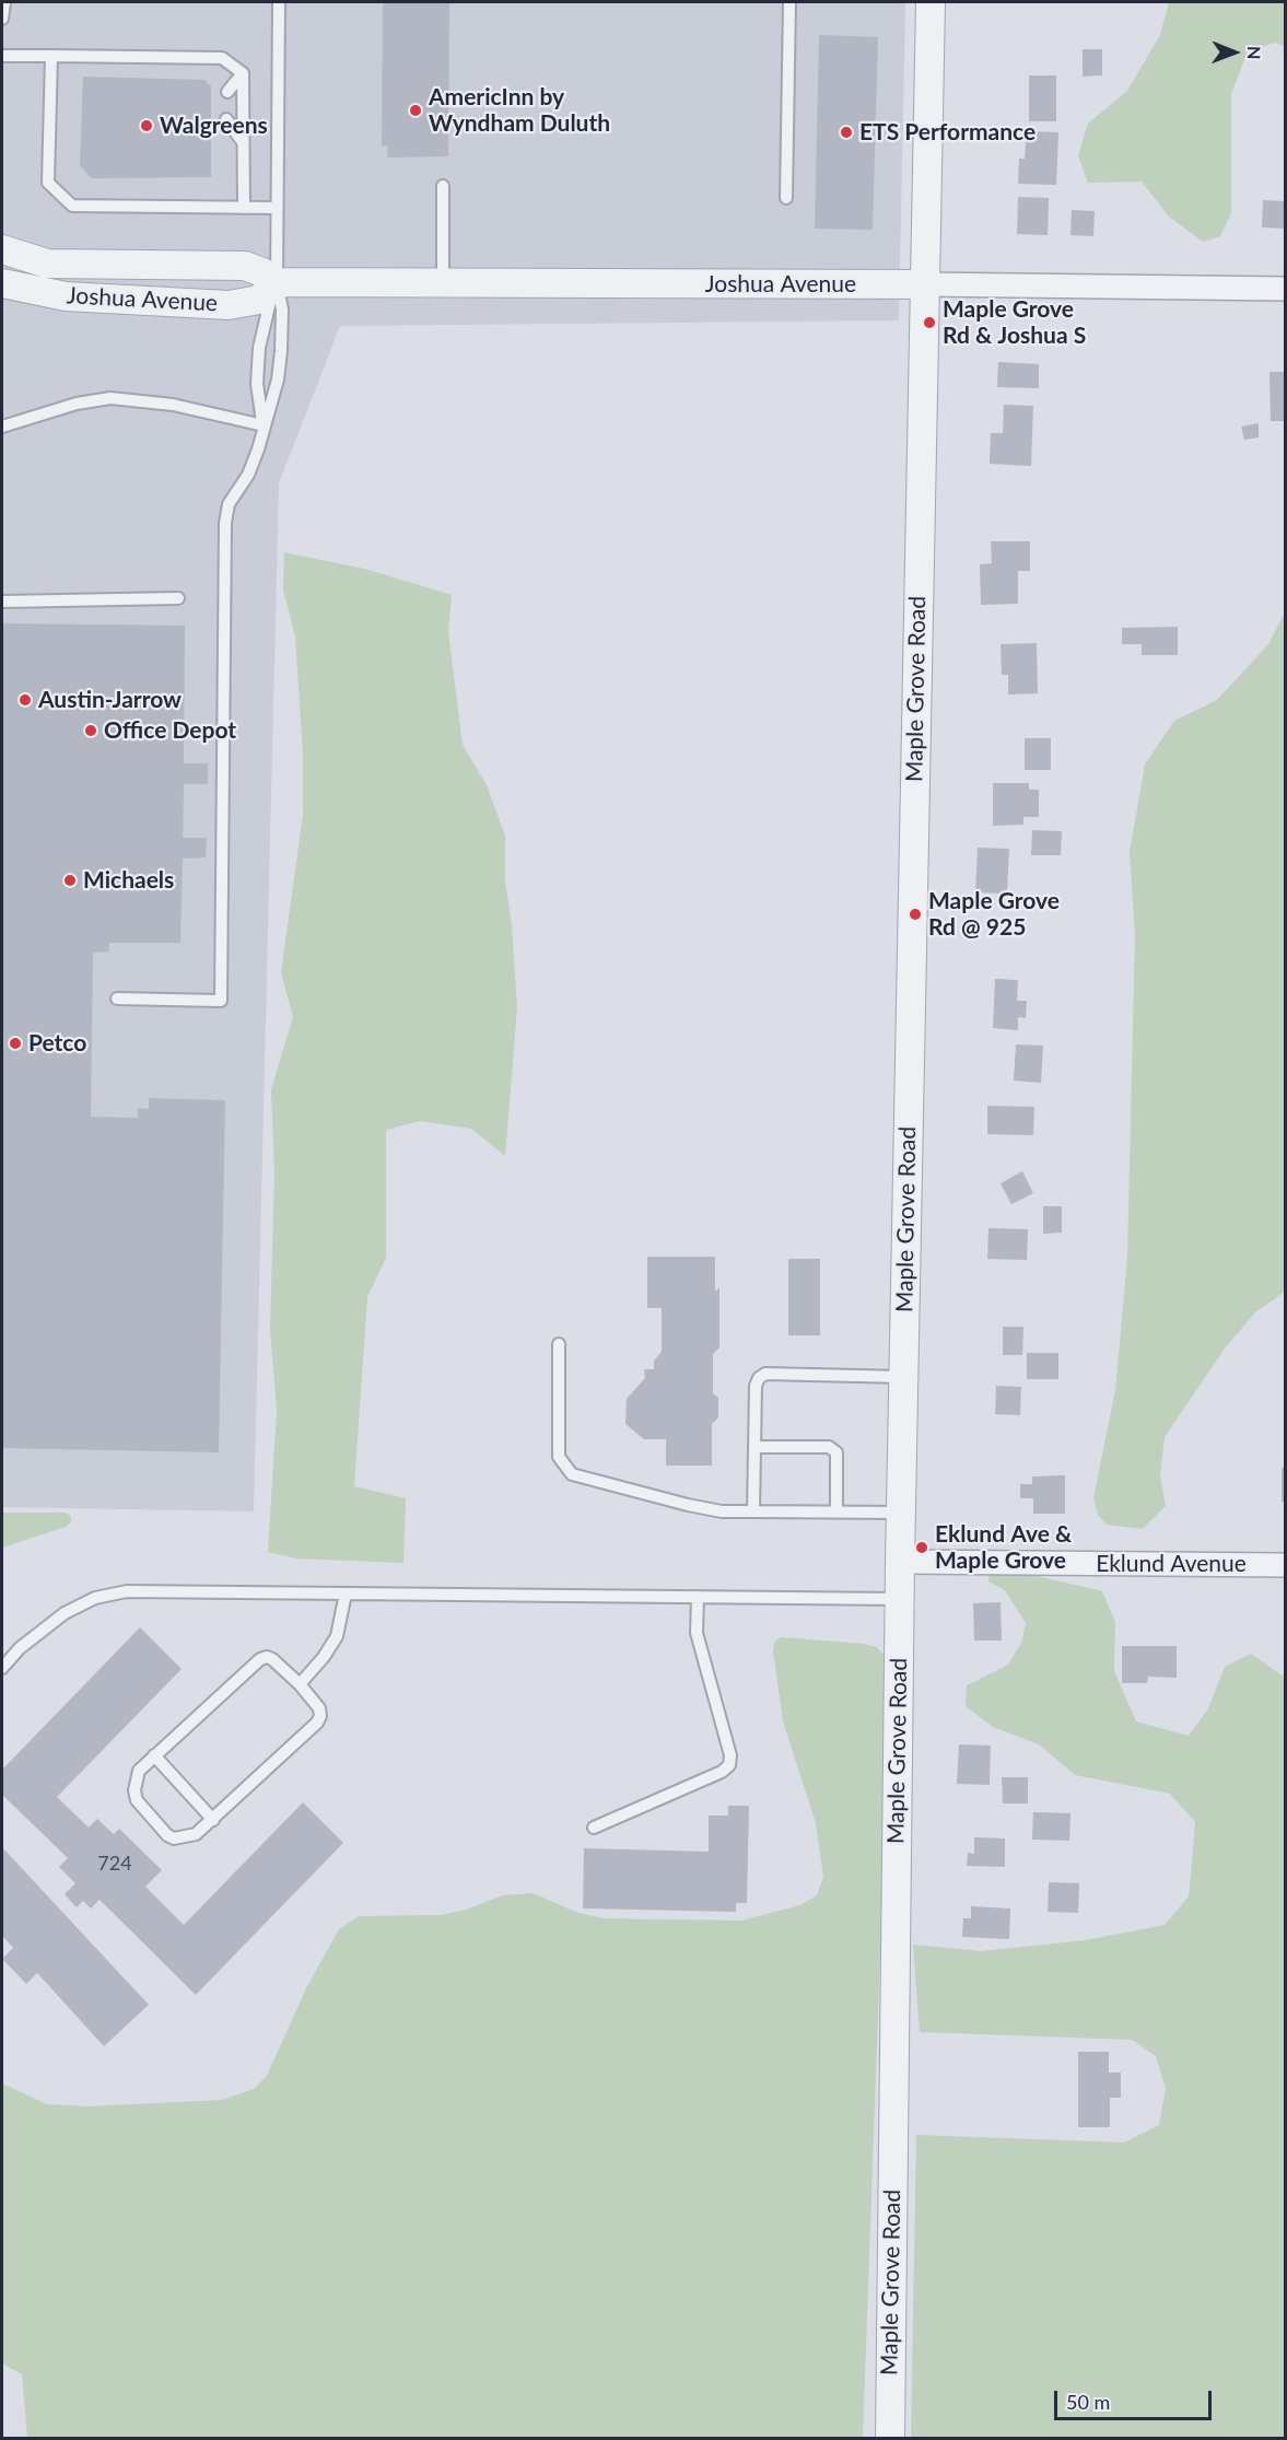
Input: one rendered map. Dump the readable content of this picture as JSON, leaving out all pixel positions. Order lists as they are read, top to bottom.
{
  "streets": {
    "street": ["Joshua Avenue", "Maple Grove Road", "Eklund Avenue"]
  },
  "crossings": [
    ["Joshua Avenue", "Maple Grove Road"],
    ["Maple Grove Road", "Eklund Avenue"]
  ],
  "places": [
    "AmericInn by Wyndham Duluth",
    "Walgreens",
    "ETS Performance",
    "Maple Grove Rd & Joshua S",
    "Austin-Jarrow",
    "Office Depot",
    "Michaels",
    "Maple Grove Rd @ 925",
    "Petco",
    "Eklund Ave & Maple Grove"
  ],
  "house_numbers": ["724"],
  "scale_bar": "50 m",
  "north": "right"
}
